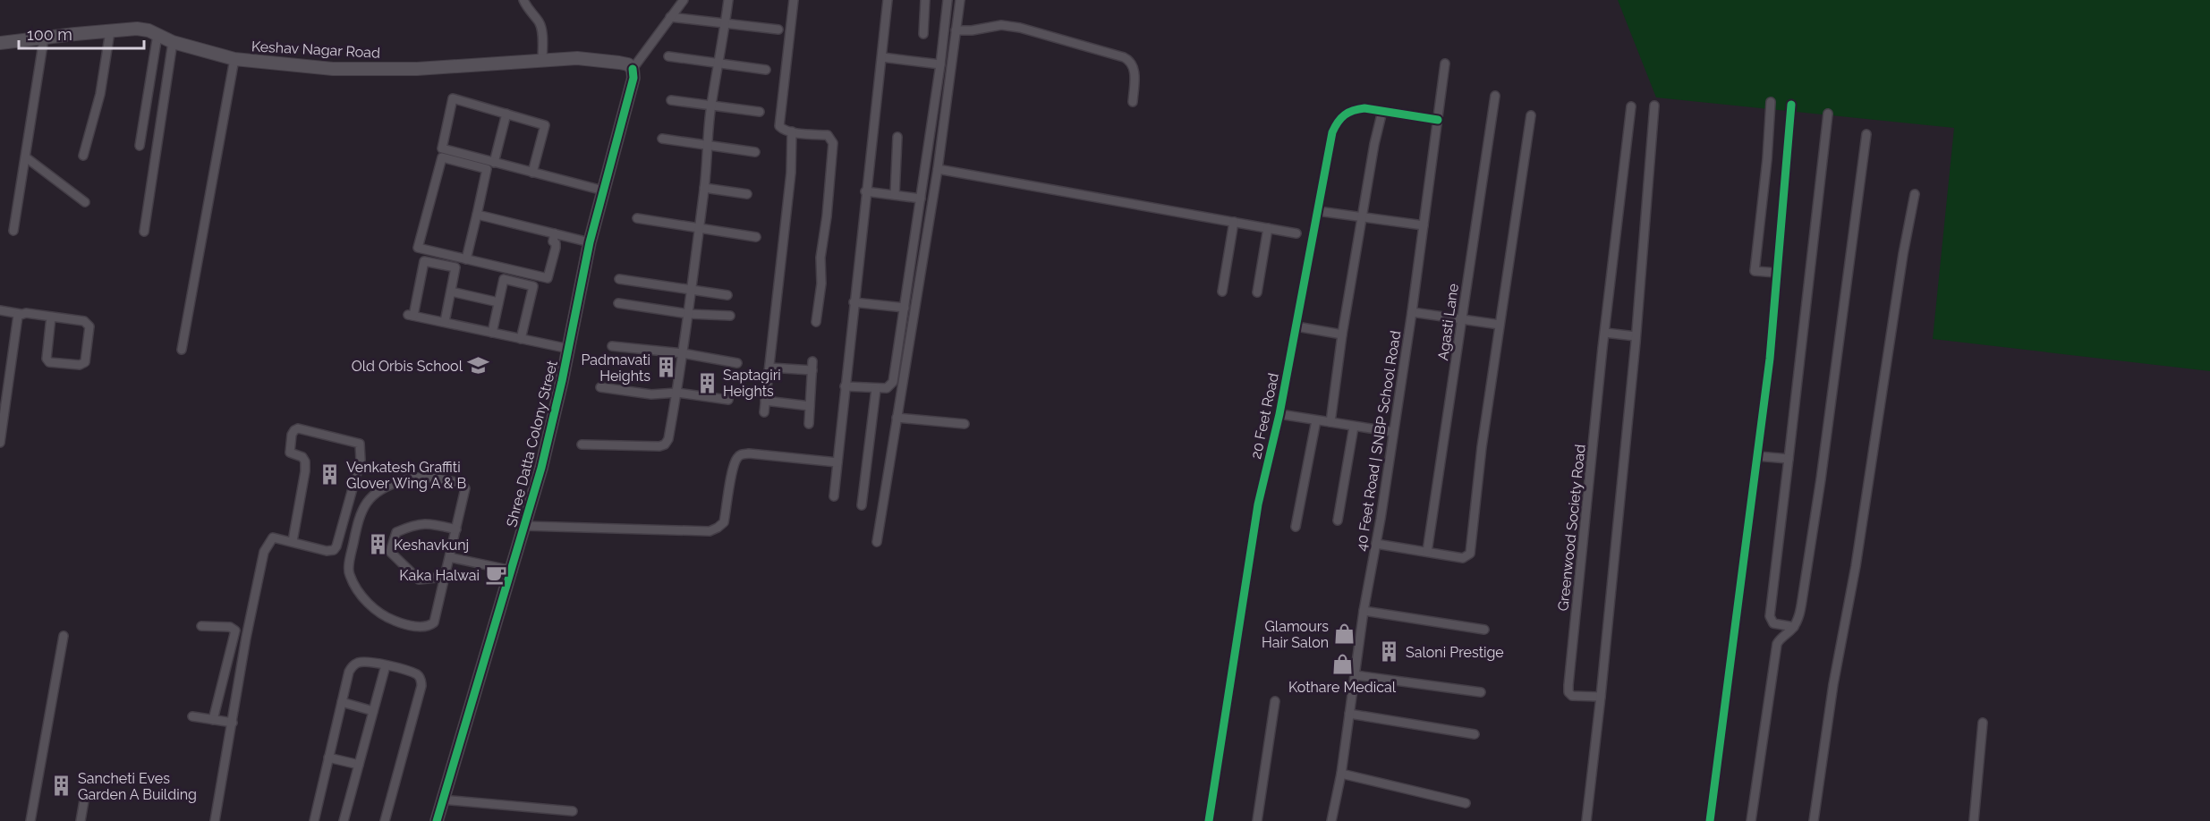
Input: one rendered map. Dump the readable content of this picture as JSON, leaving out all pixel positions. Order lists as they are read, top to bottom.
{
  "streets": {
    "street": [
      "Keshav Nagar Road",
      "Agasti Lane",
      "20 Feet Road",
      "40 Feet Road | SNBP School Road",
      "Shree Datta Colony Street",
      "Greenwood Society Road"
    ]
  },
  "crossings": [
    ["Keshav Nagar Road", "Shree Datta Colony Street"],
    ["20 Feet Road", "40 Feet Road | SNBP School Road"]
  ],
  "places": {
    "school or university": ["Old Orbis School"],
    "building": [
      "Padmavati Heights",
      "Saptagiri Heights",
      "Venkatesh Graffiti Glover Wing A & B",
      "Keshavkunj",
      "Saloni Prestige",
      "Sancheti Eves Garden A Building"
    ],
    "cafe": ["Kaka Halwai"],
    "shop": ["Glamours Hair Salon", "Kothare Medical"]
  },
  "scale_bar": "100 m"
}
